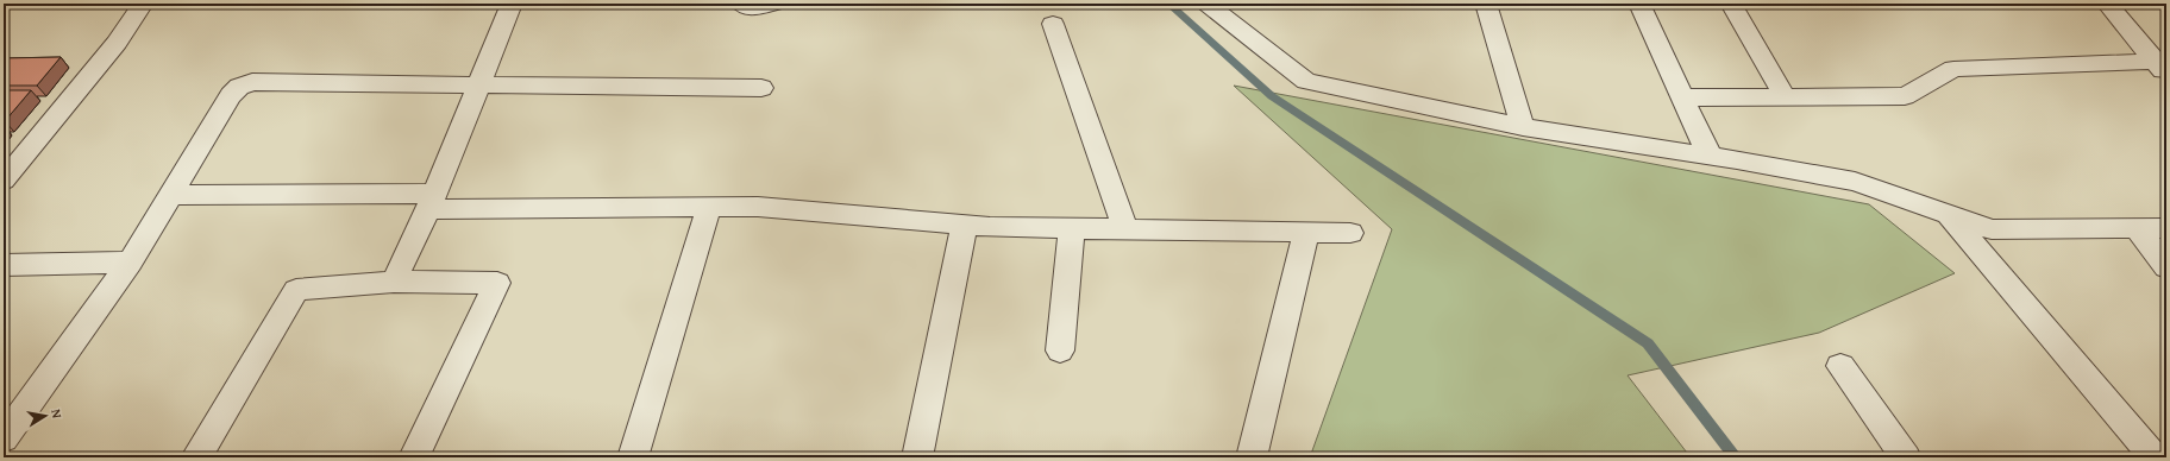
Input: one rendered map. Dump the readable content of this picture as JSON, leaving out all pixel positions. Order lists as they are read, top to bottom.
{
  "north": "right"
}
